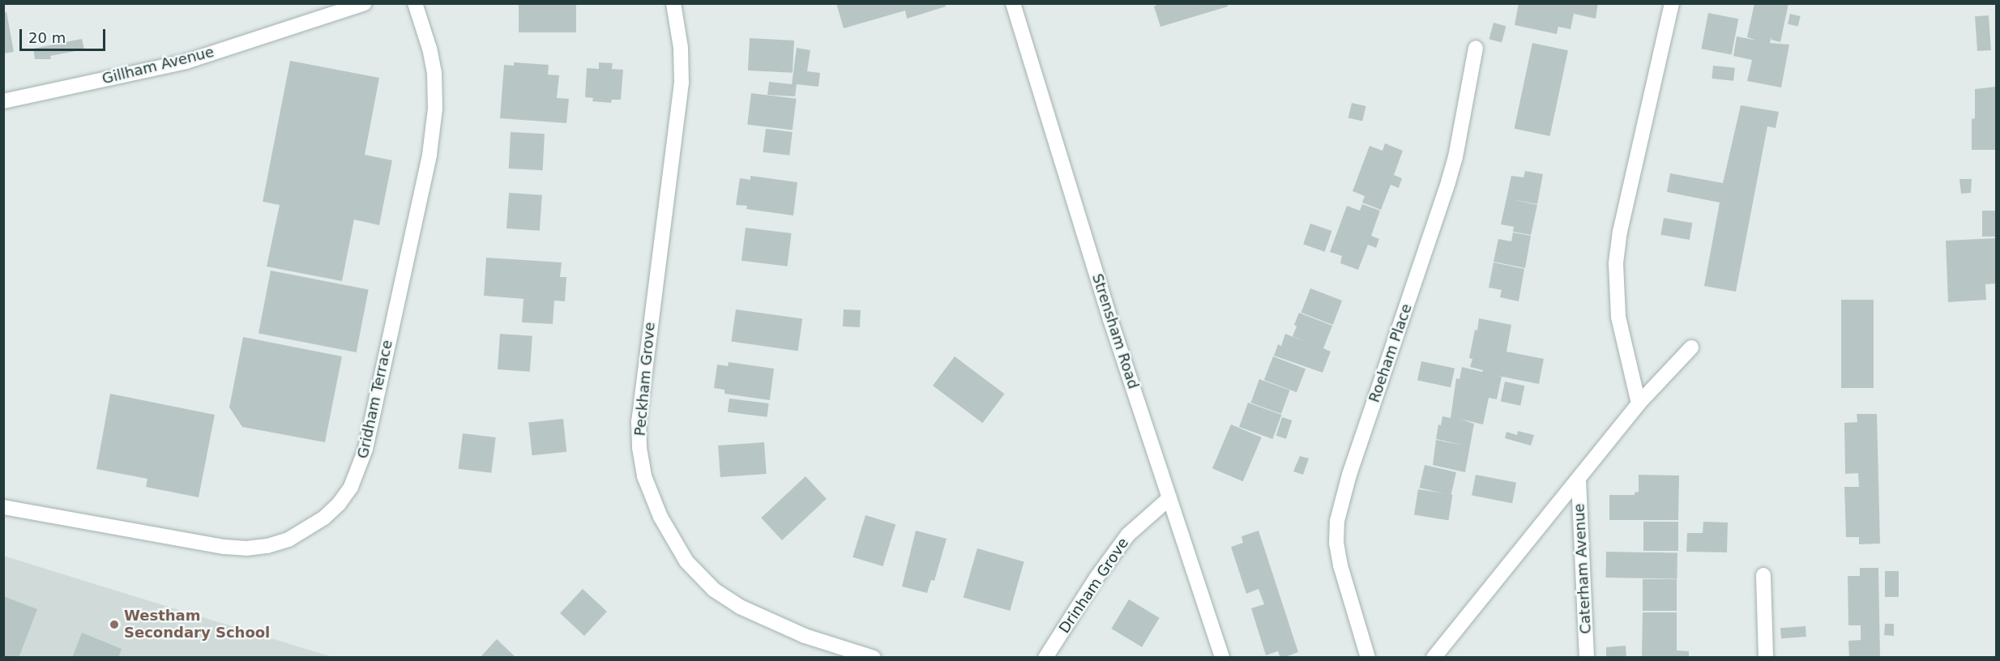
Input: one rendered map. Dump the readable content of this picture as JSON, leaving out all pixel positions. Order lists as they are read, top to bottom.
{
  "streets": {
    "street": [
      "Gillham Avenue",
      "Strensham Road",
      "Roeham Place",
      "Peckham Grove",
      "Gridham Terrace",
      "Caterham Avenue",
      "Drinham Grove"
    ]
  },
  "crossings": [
    ["Strensham Road", "Drinham Grove"]
  ],
  "places": ["Westham Secondary School"],
  "scale_bar": "20 m"
}
